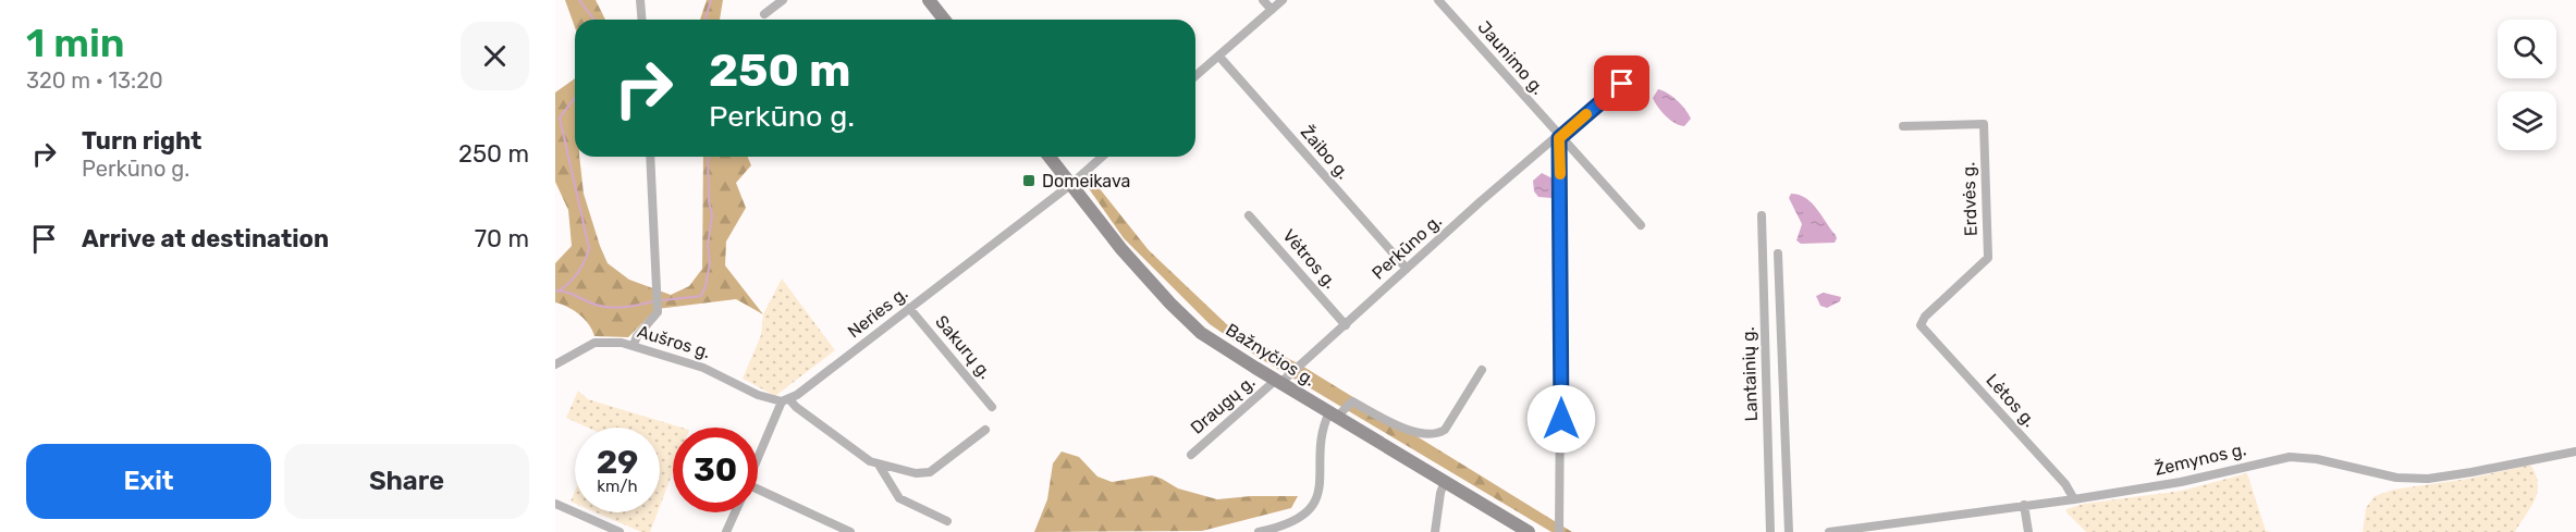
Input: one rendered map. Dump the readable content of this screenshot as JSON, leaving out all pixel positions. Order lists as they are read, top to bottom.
{
  "streets": {
    "main road": ["Bažnyčios g."],
    "street": [
      "Jaunimo g.",
      "Žaibo g.",
      "Erdvės g.",
      "Perkūno g.",
      "Vėtros g.",
      "Neries g.",
      "Aušros g.",
      "Sakurų g.",
      "Lantainių g.",
      "Lėtos g.",
      "Draugų g.",
      "Žemynos g."
    ]
  },
  "crossings": [
    ["Jaunimo g.", "Perkūno g."],
    ["Žaibo g.", "Perkūno g."],
    ["Erdvės g.", "Lėtos g."],
    ["Perkūno g.", "Vėtros g."],
    ["Perkūno g.", "Bažnyčios g."],
    ["Perkūno g.", "Draugų g."],
    ["Neries g.", "Aušros g."],
    ["Neries g.", "Sakurų g."],
    ["Neries g.", "Bažnyčios g."],
    ["Bažnyčios g.", "Draugų g."],
    ["Lėtos g.", "Žemynos g."]
  ],
  "places": {
    "transit": ["Domeikava"]
  },
  "page": {
    "heading": ["1 min", "320 m · 13:20"],
    "turn": ["250 m", "Perkūno g."],
    "list": [
      {
        "name": "Turn right",
        "note": "Perkūno g.",
        "value": "250 m"
      },
      {
        "name": "Arrive at destination",
        "value": "70 m"
      }
    ],
    "speed": "29 km/h",
    "limit": "30",
    "buttons": ["Exit", "Share"]
  }
}
